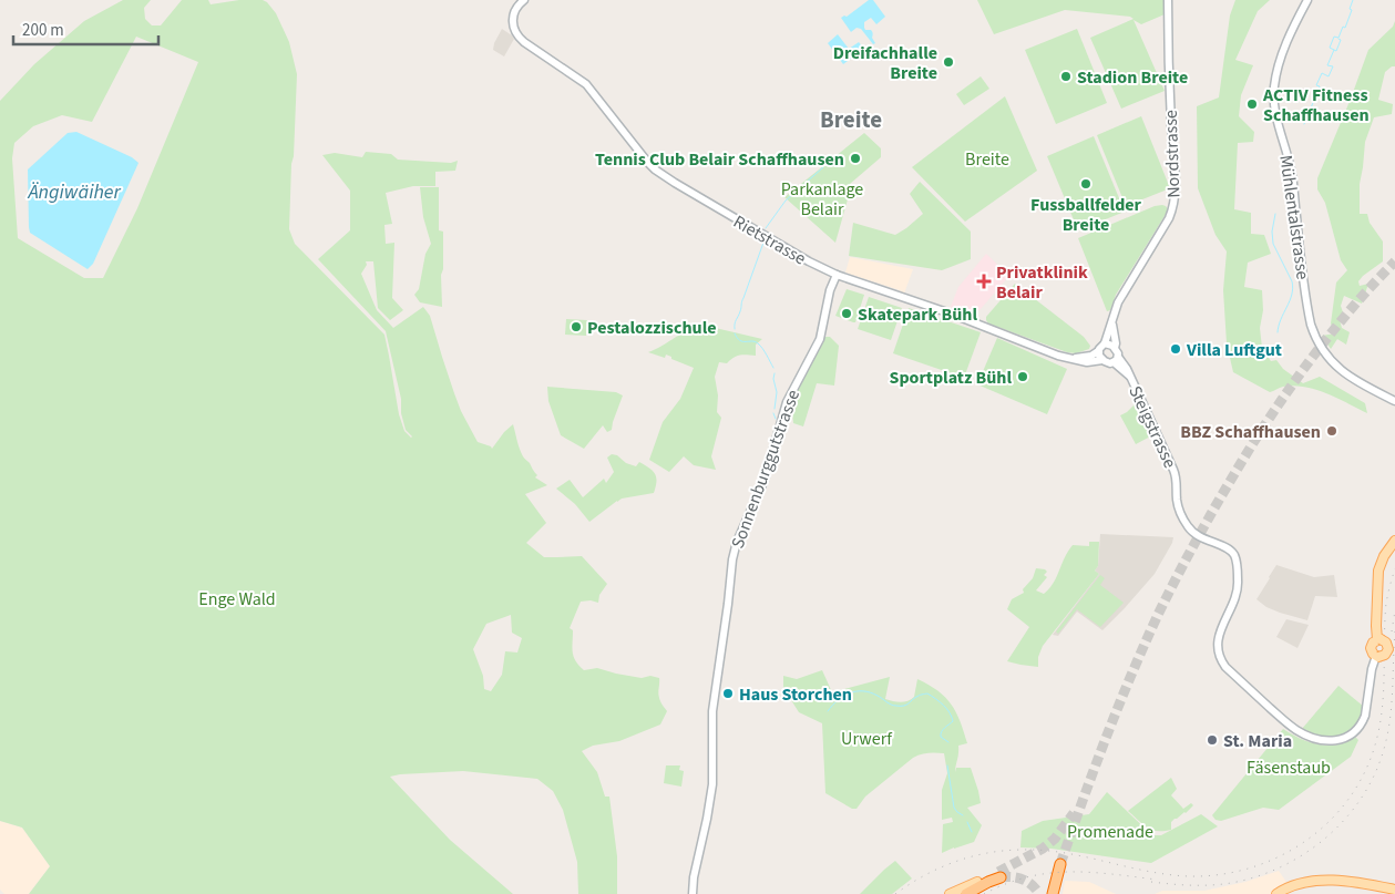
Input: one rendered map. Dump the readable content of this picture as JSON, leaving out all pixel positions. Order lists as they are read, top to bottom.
{
  "streets": {
    "street": [
      "Nordstrasse",
      "Mühlentalstrasse",
      "Rietstrasse",
      "Steigstrasse",
      "Sonnenburggutstrasse"
    ]
  },
  "crossings": [
    ["Nordstrasse", "Rietstrasse"],
    ["Nordstrasse", "Steigstrasse"],
    ["Rietstrasse", "Steigstrasse"],
    ["Rietstrasse", "Sonnenburggutstrasse"]
  ],
  "districts": ["Breite"],
  "water": ["Ängiwäiher"],
  "parks": [
    "Breite",
    "Parkanlage Belair",
    "Enge Wald",
    "Urwerf",
    "Fäsenstaub",
    "Promenade"
  ],
  "places": {
    "other": [
      "Dreifachhalle Breite",
      "Stadion Breite",
      "ACTIV Fitness Schaffhausen",
      "Tennis Club Belair Schaffhausen",
      "Fussballfelder Breite",
      "Skatepark Bühl",
      "Pestalozzischule",
      "Villa Luftgut",
      "Sportplatz Bühl",
      "BBZ Schaffhausen",
      "Haus Storchen",
      "St. Maria"
    ],
    "health": ["Privatklinik Belair"]
  },
  "scale_bar": "200 m"
}
